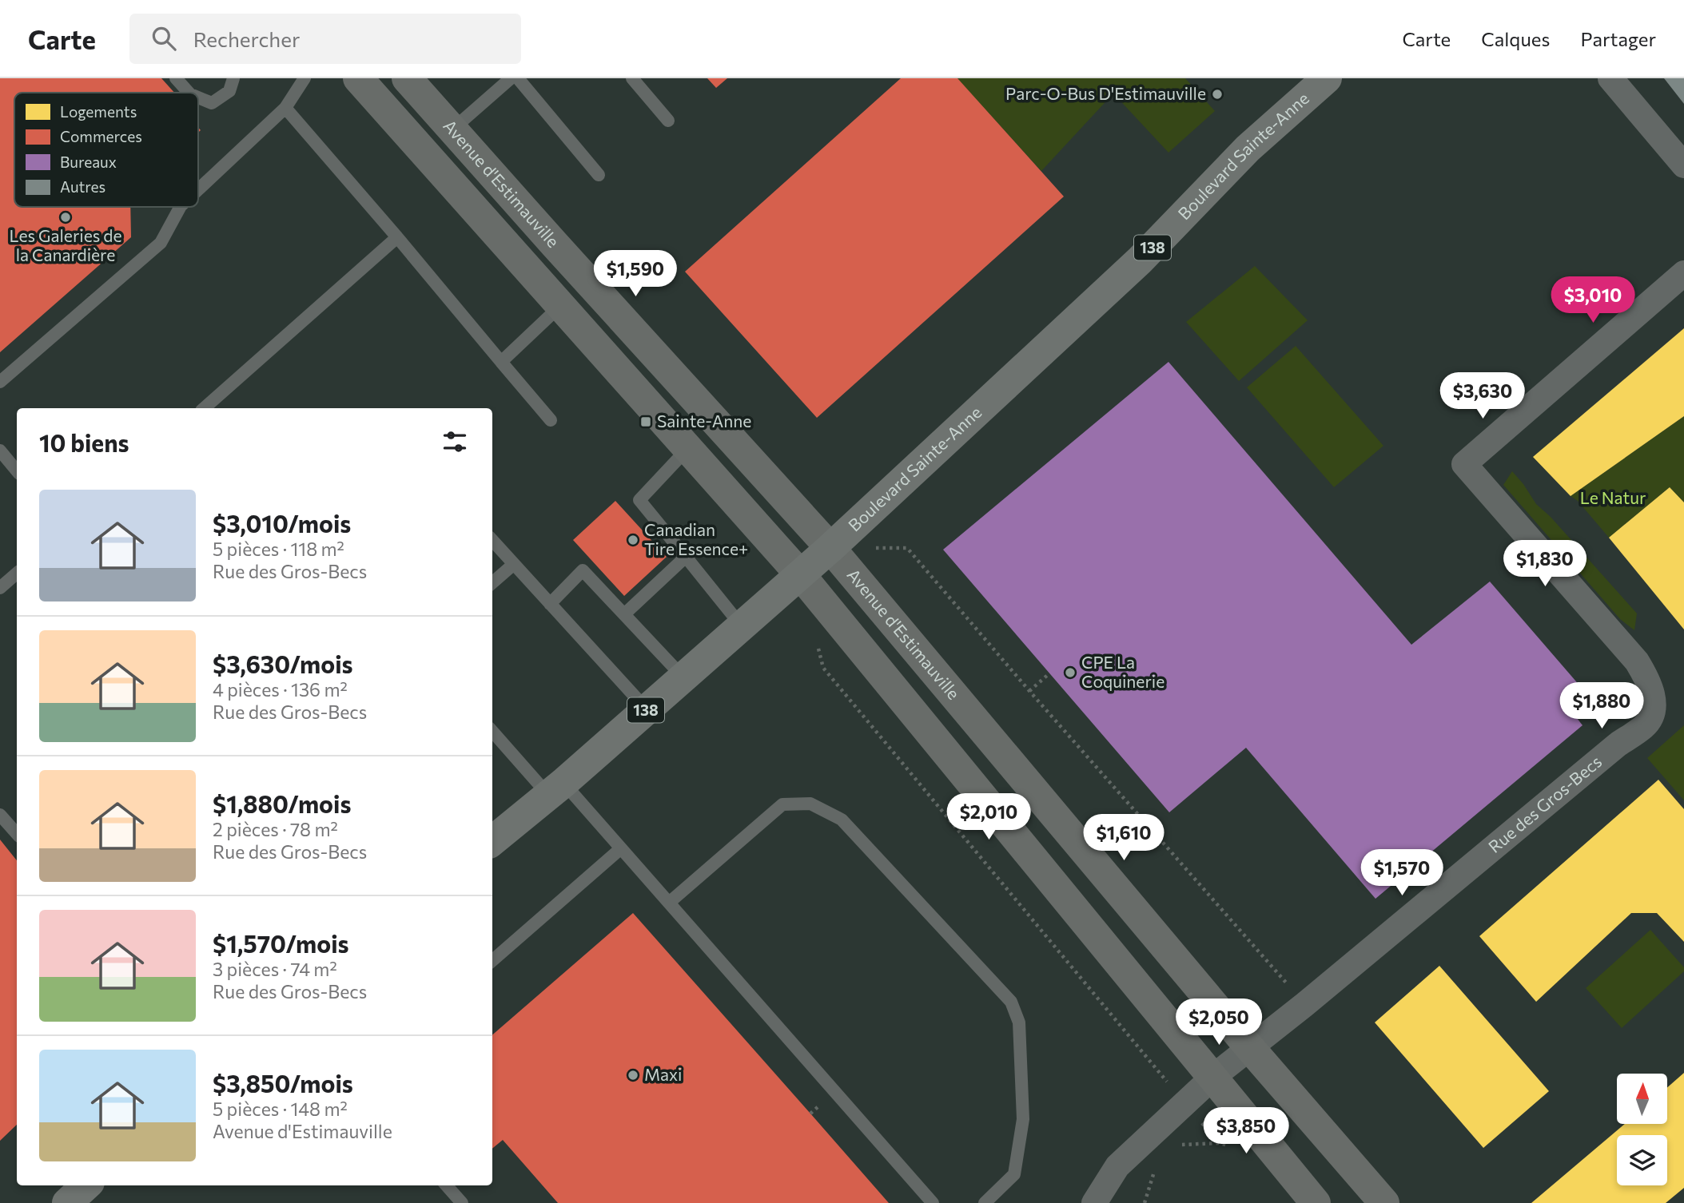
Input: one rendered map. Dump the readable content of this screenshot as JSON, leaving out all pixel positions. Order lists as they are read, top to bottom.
{
  "streets": {
    "main road": ["Boulevard Sainte-Anne", "Avenue d'Estimauville", "138"],
    "street": ["Rue des Gros-Becs"]
  },
  "crossings": [
    ["Boulevard Sainte-Anne", "Avenue d'Estimauville"],
    ["Avenue d'Estimauville", "Rue des Gros-Becs"]
  ],
  "parks": ["Le Natur"],
  "places": {
    "other": [
      "Parc-O-Bus D'Estimauville",
      "Les Galeries de la Canardière",
      "Canadian Tire Essence+",
      "CPE La Coquinerie",
      "Maxi"
    ],
    "transit": ["Sainte-Anne"]
  },
  "legend": [
    "Logements",
    "Commerces",
    "Bureaux",
    "Autres"
  ],
  "north": "top",
  "page": {
    "header": "Carte",
    "search": "Rechercher",
    "nav": ["Carte", "Calques", "Partager"],
    "price": [
      "$1,590",
      "$3,010",
      "$3,630",
      "$1,830",
      "$1,880",
      "$2,010",
      "$1,610",
      "$1,570",
      "$2,050",
      "$3,850"
    ],
    "heading": "10 biens",
    "list": [
      {
        "name": "$3,010/mois",
        "note": "5 pièces · 118 m² · Rue des Gros-Becs"
      },
      {
        "name": "$3,630/mois",
        "note": "4 pièces · 136 m² · Rue des Gros-Becs"
      },
      {
        "name": "$1,880/mois",
        "note": "2 pièces · 78 m² · Rue des Gros-Becs"
      },
      {
        "name": "$1,570/mois",
        "note": "3 pièces · 74 m² · Rue des Gros-Becs"
      },
      {
        "name": "$3,850/mois",
        "note": "5 pièces · 148 m² · Avenue d'Estimauville"
      }
    ]
  }
}
